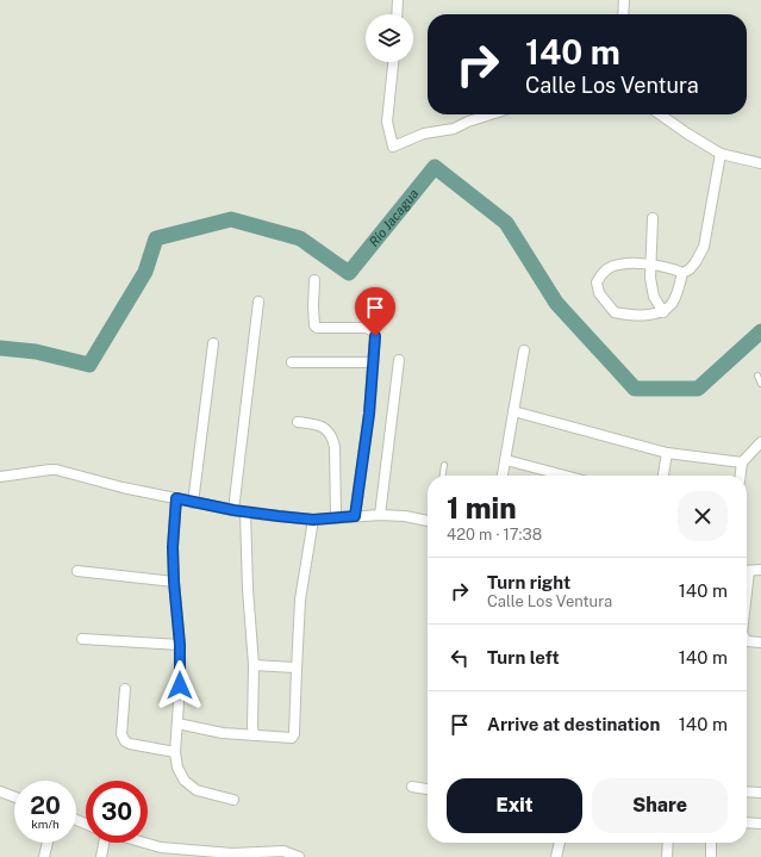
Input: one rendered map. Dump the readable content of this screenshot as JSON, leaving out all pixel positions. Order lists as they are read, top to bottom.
{
  "water": ["Río Jacagua"],
  "page": {
    "turn": ["140 m", "Calle Los Ventura"],
    "heading": ["1 min", "420 m · 17:38"],
    "list": [
      {
        "name": "Turn right",
        "note": "Calle Los Ventura",
        "value": "140 m"
      },
      {
        "name": "Turn left",
        "value": "140 m"
      },
      {
        "name": "Arrive at destination",
        "value": "140 m"
      }
    ],
    "buttons": ["Exit", "Share"],
    "speed": "20 km/h",
    "limit": "30"
  }
}
